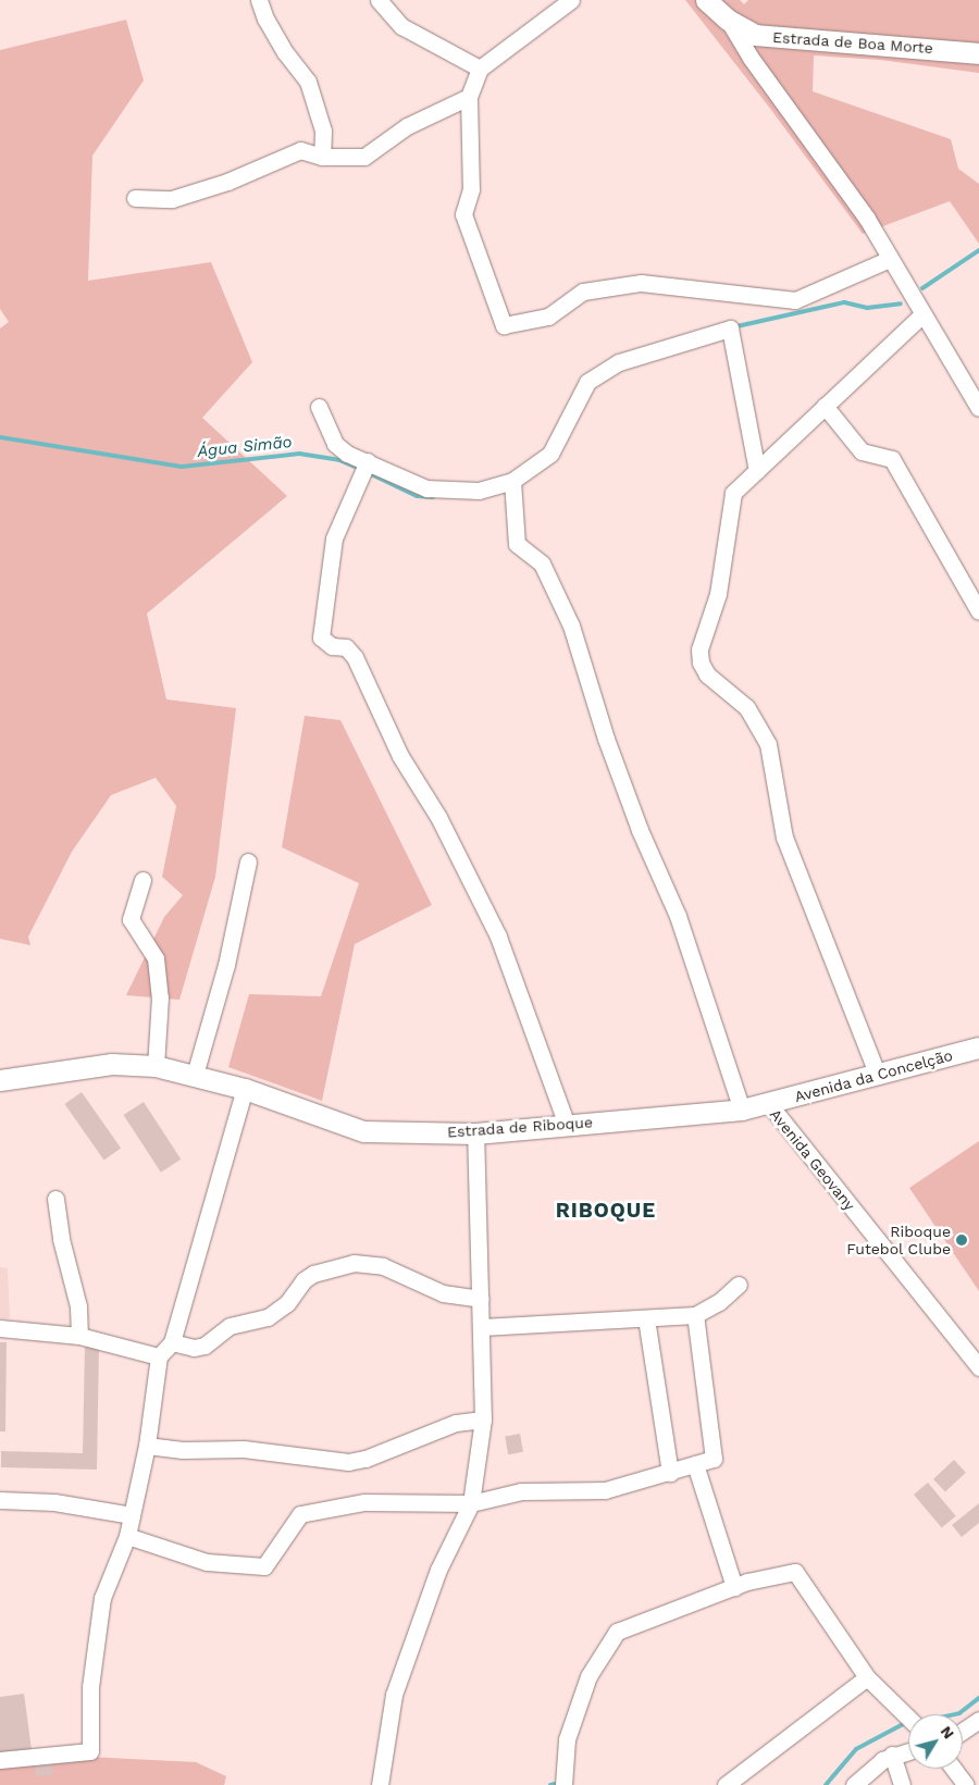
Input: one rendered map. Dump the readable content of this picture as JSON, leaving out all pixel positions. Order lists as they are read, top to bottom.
{
  "streets": {
    "main road": ["Estrada de Boa Morte", "Avenida da Concelção", "Estrada de Riboque"],
    "street": ["Avenida Geovany"]
  },
  "crossings": [
    ["Avenida da Concelção", "Estrada de Riboque"],
    ["Avenida da Concelção", "Avenida Geovany"],
    ["Estrada de Riboque", "Avenida Geovany"]
  ],
  "districts": ["RIBOQUE"],
  "water": ["Água Simão"],
  "places": ["Riboque Futebol Clube"],
  "north": "top right"
}
